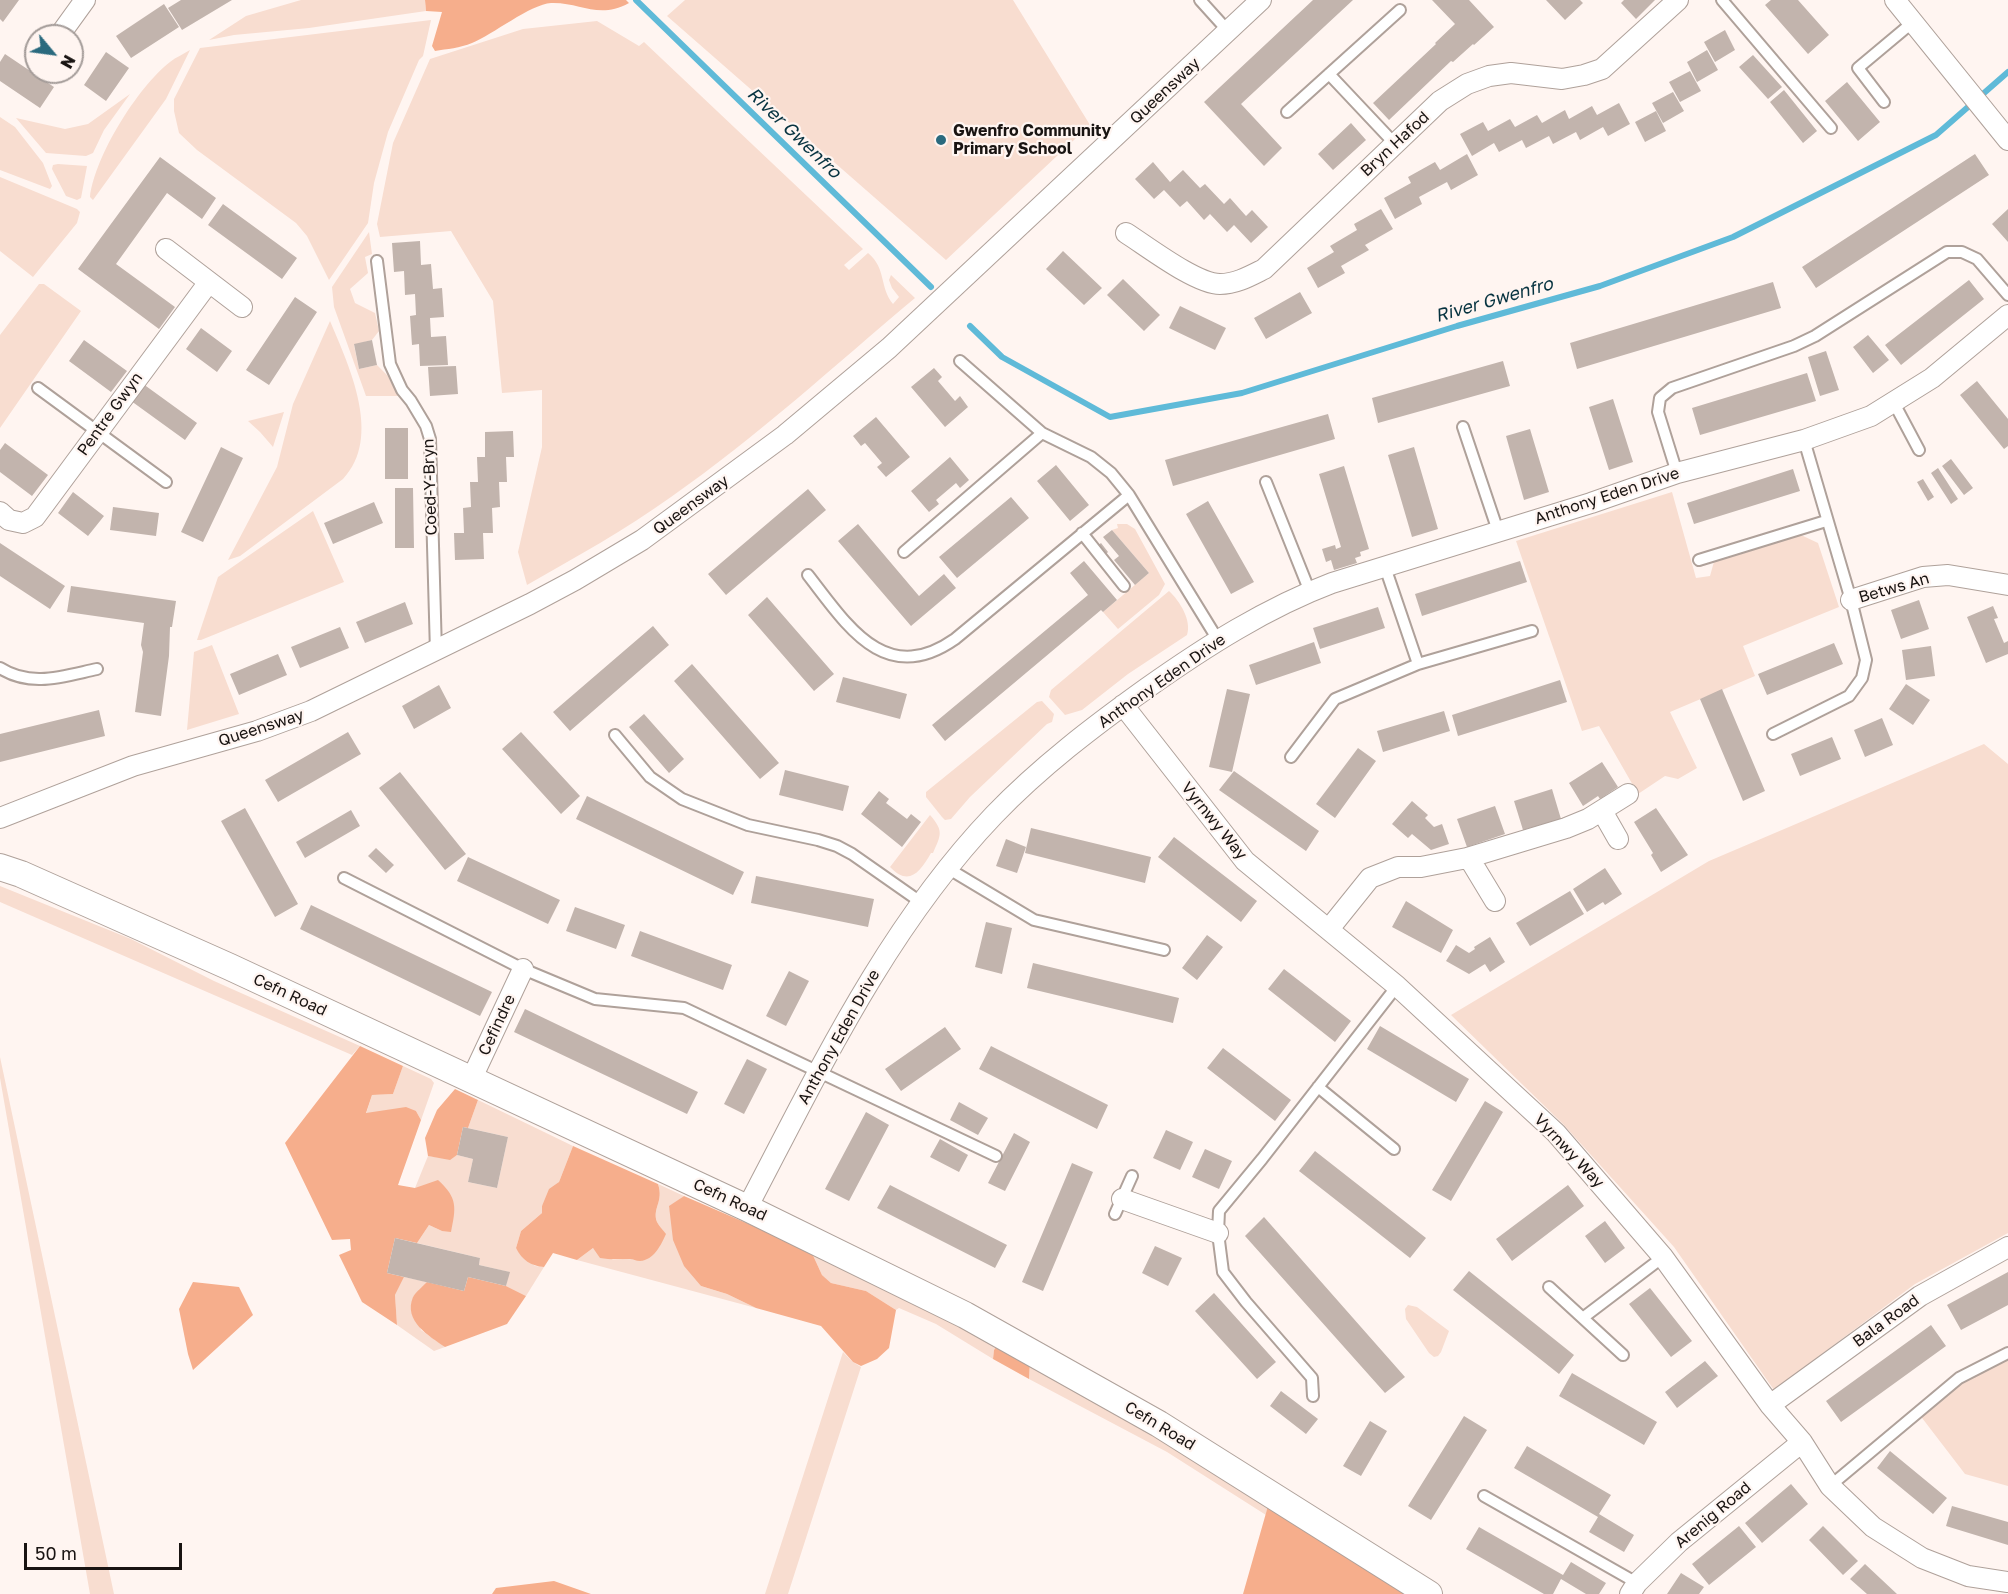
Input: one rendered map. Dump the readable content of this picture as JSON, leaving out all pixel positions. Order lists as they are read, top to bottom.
{
  "streets": {
    "street": [
      "Queensway",
      "Bryn Hafod",
      "Pentre Gwyn",
      "Anthony Eden Drive",
      "Betws An",
      "Vyrnwy Way",
      "Cefn Road",
      "Cefindre",
      "Bala Road",
      "Arenig Road"
    ],
    "lane": ["Coed-Y-Bryn"]
  },
  "crossings": [
    ["Queensway", "Coed-Y-Bryn"],
    ["Anthony Eden Drive", "Vyrnwy Way"],
    ["Anthony Eden Drive", "Cefn Road"],
    ["Vyrnwy Way", "Bala Road"],
    ["Vyrnwy Way", "Arenig Road"],
    ["Cefn Road", "Cefindre"]
  ],
  "water": ["River Gwenfro"],
  "places": ["Gwenfro Community Primary School"],
  "scale_bar": "50 m",
  "north": "bottom right"
}
